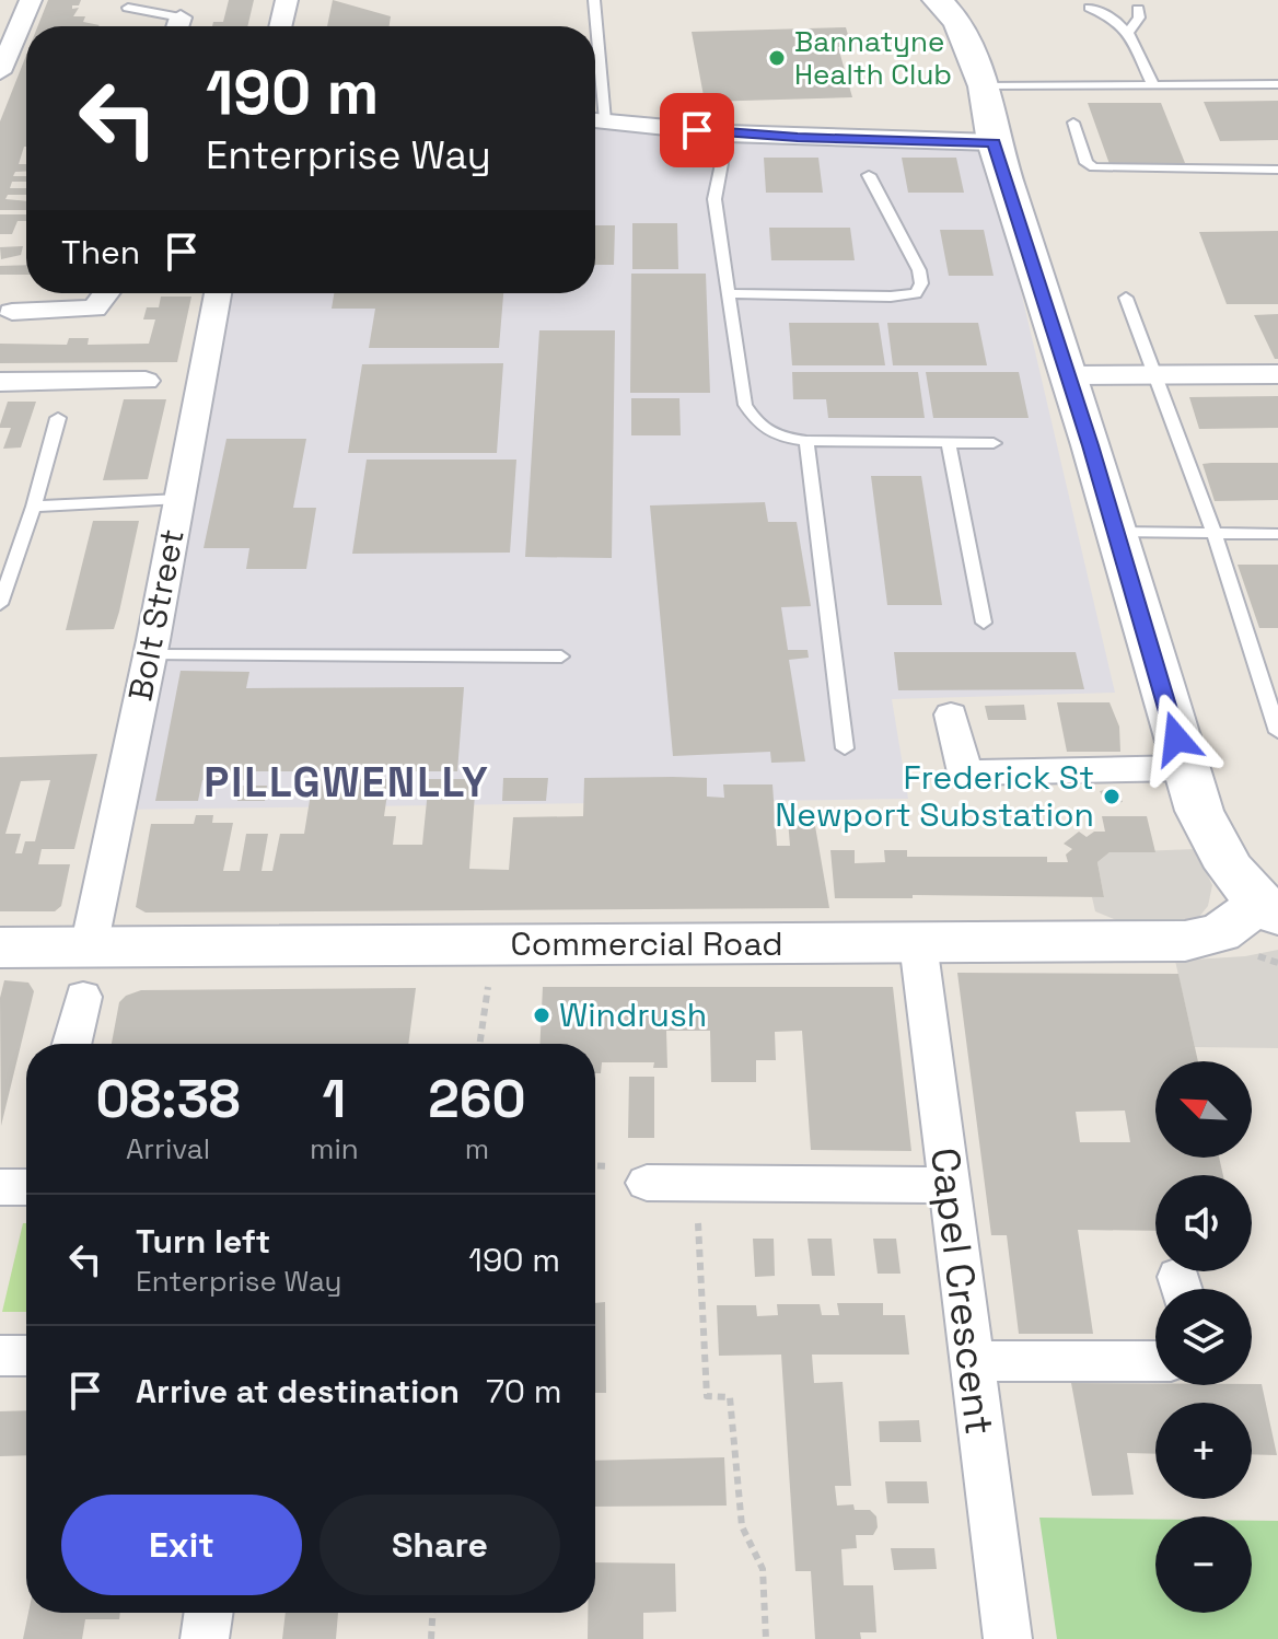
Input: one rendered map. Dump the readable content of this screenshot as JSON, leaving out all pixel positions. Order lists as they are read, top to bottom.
{
  "streets": {
    "street": ["Bolt Street", "Commercial Road", "Capel Crescent"]
  },
  "crossings": [
    ["Bolt Street", "Commercial Road"],
    ["Commercial Road", "Capel Crescent"]
  ],
  "districts": ["PILLGWENLLY"],
  "places": ["Bannatyne Health Club", "Frederick St Newport Substation", "Windrush"],
  "north": "top left",
  "page": {
    "turn": ["190 m", "Enterprise Way"],
    "then": "Then",
    "eta": [
      "08:38",
      "Arrival",
      "1",
      "min",
      "260",
      "m"
    ],
    "map_buttons": ["+", "−"],
    "list": [
      {
        "name": "Turn left",
        "note": "Enterprise Way",
        "value": "190 m"
      },
      {
        "name": "Arrive at destination",
        "value": "70 m"
      }
    ],
    "buttons": ["Exit", "Share"]
  }
}
